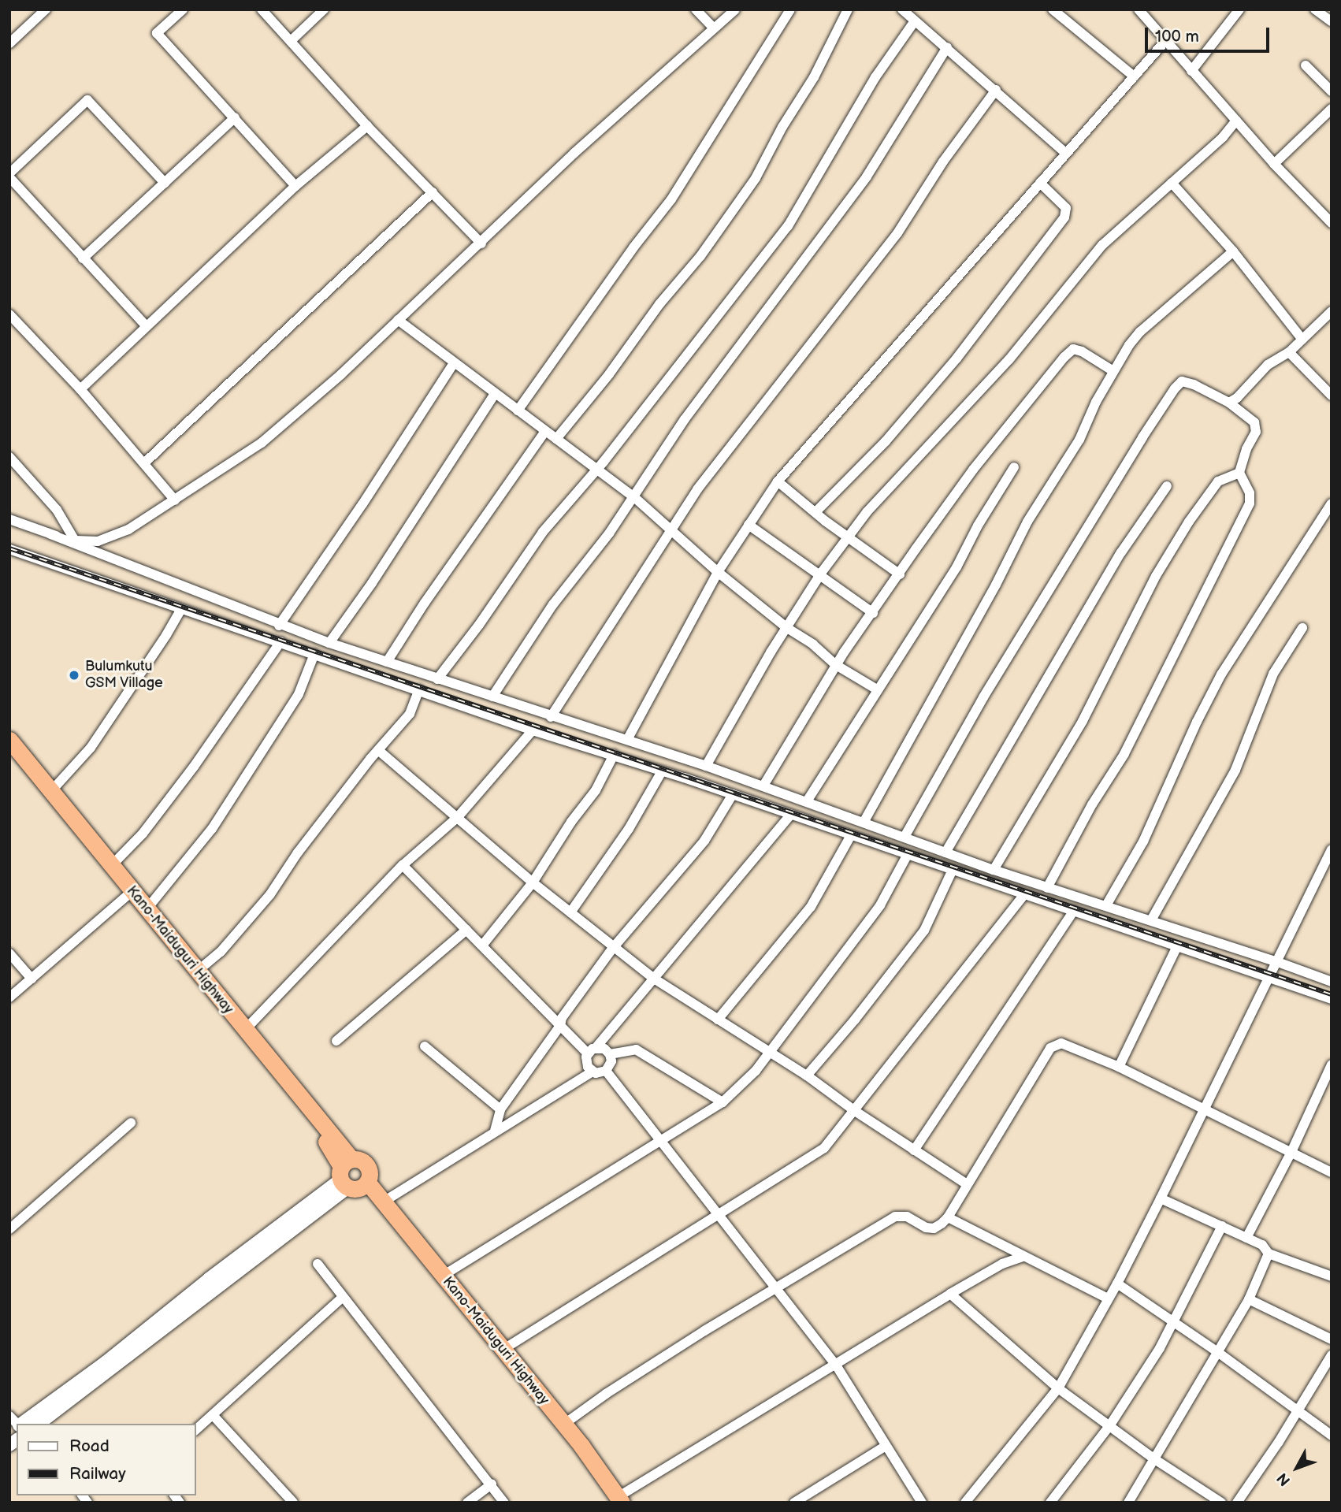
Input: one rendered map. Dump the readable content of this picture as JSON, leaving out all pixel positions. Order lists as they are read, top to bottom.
{
  "streets": {
    "highway": ["Kano-Maiduguri Highway"]
  },
  "places": ["Bulumkutu GSM Village"],
  "legend": ["Road", "Railway"],
  "scale_bar": "100 m",
  "north": "bottom left"
}
